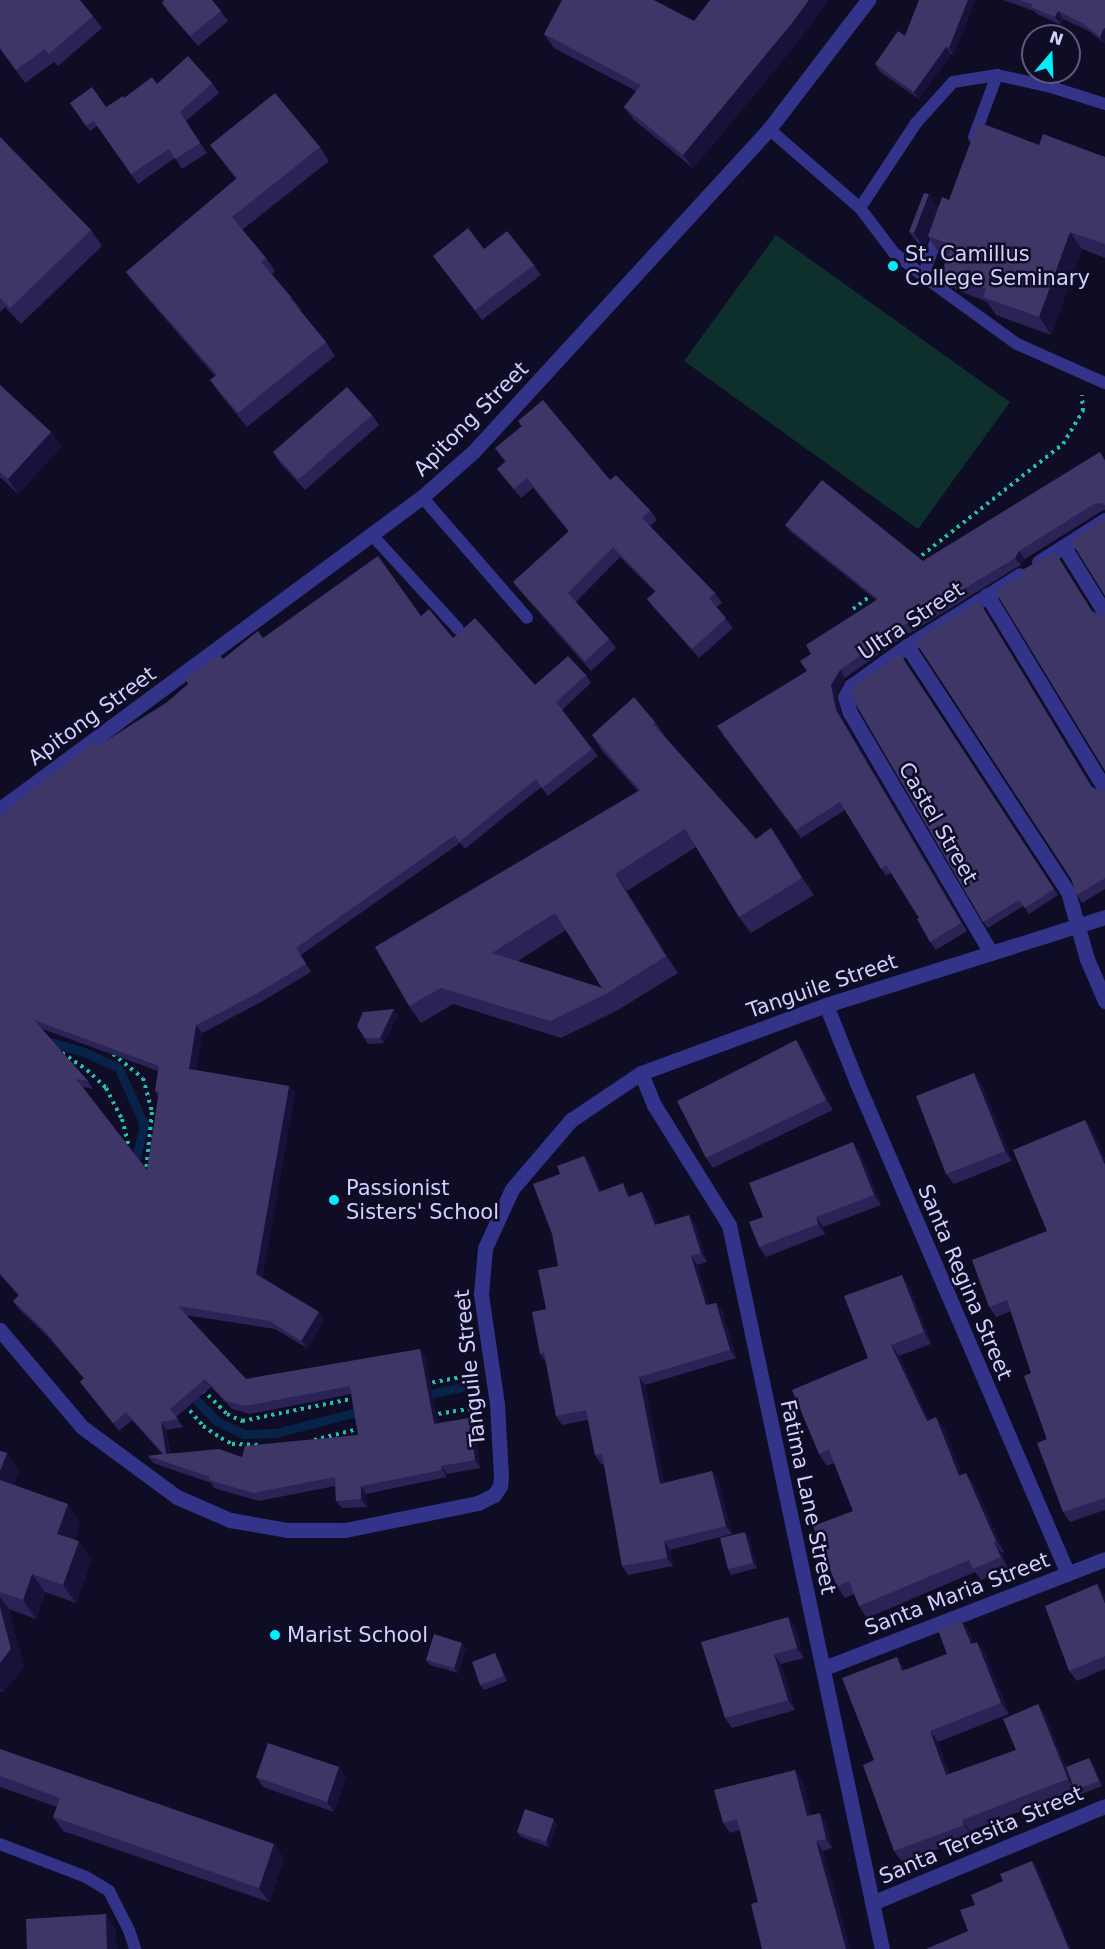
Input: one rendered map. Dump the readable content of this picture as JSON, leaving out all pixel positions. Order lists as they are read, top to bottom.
{
  "streets": {
    "street": [
      "Apitong Street",
      "Ultra Street",
      "Castel Street",
      "Tanguile Street",
      "Santa Regina Street",
      "Fatima Lane Street",
      "Santa Maria Street",
      "Santa Teresita Street"
    ]
  },
  "crossings": [
    ["Ultra Street", "Castel Street"],
    ["Castel Street", "Tanguile Street"],
    ["Tanguile Street", "Santa Regina Street"],
    ["Tanguile Street", "Fatima Lane Street"],
    ["Santa Regina Street", "Santa Maria Street"],
    ["Fatima Lane Street", "Santa Maria Street"],
    ["Fatima Lane Street", "Santa Teresita Street"]
  ],
  "places": ["St. Camillus College Seminary", "Passionist Sisters' School", "Marist School"],
  "north": "top"
}
